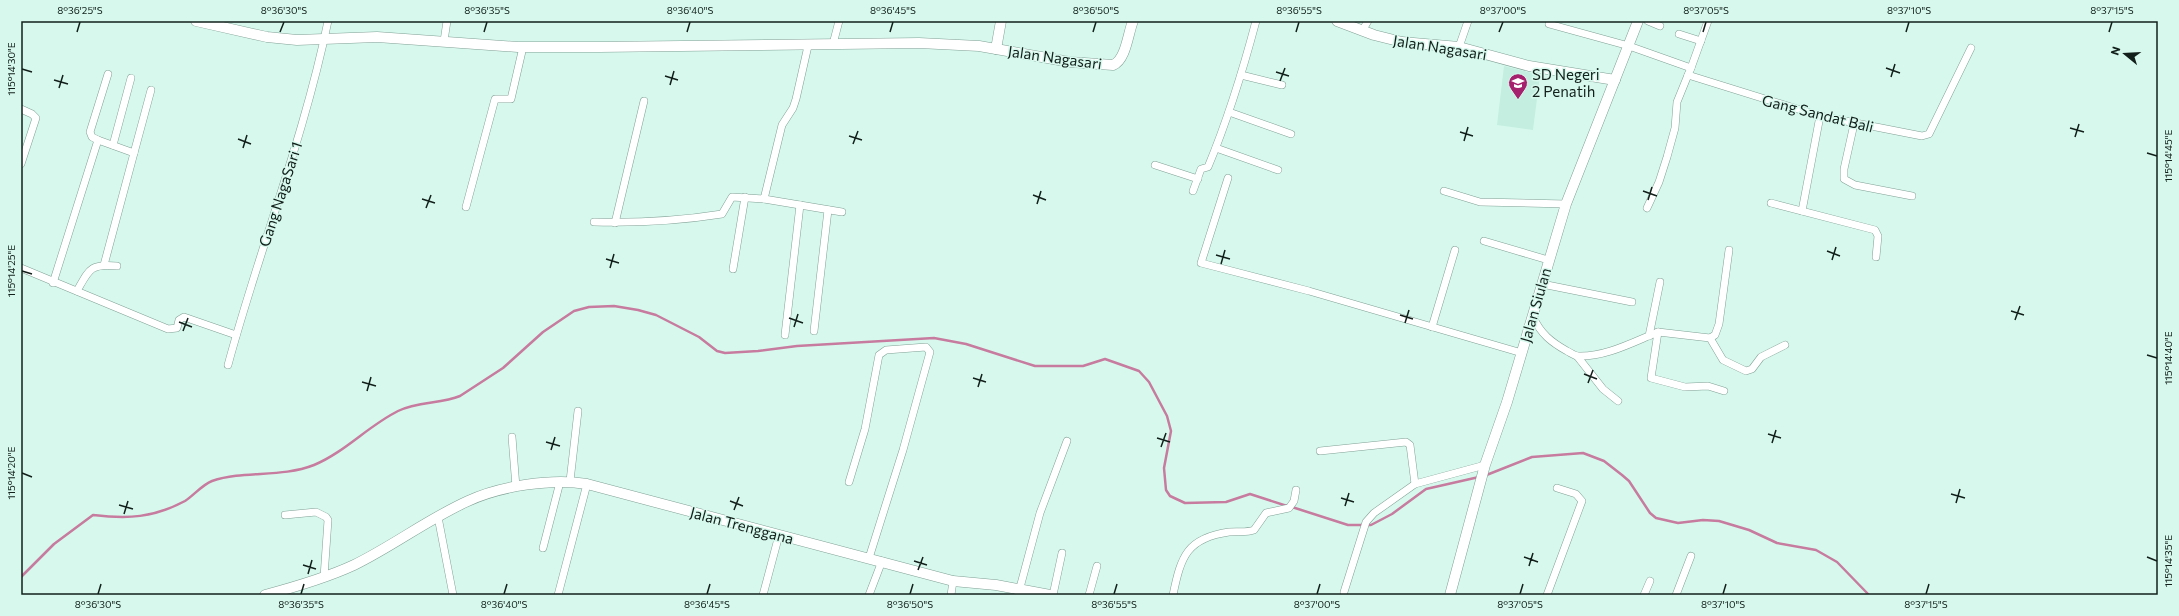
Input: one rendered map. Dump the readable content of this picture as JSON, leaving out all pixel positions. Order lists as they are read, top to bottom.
{
  "streets": {
    "street": [
      "Jalan Nagasari",
      "Gang Sandat Bali",
      "Gang NagaSari 1",
      "Jalan Siulan",
      "Jalan Trenggana"
    ]
  },
  "crossings": [
    ["Jalan Nagasari", "Jalan Siulan"],
    ["Gang Sandat Bali", "Jalan Siulan"]
  ],
  "places": {
    "school or university": ["SD Negeri 2 Penatih"]
  },
  "north": "left",
  "coordinates": [
    "8°36'25\"S",
    "8°36'30\"S",
    "8°36'35\"S",
    "8°36'40\"S",
    "8°36'45\"S",
    "8°36'50\"S",
    "8°36'55\"S",
    "8°37'00\"S",
    "8°37'05\"S",
    "8°37'10\"S",
    "8°37'15\"S",
    "115°14'30\"E",
    "115°14'45\"E",
    "115°14'25\"E",
    "115°14'40\"E",
    "115°14'20\"E",
    "115°14'35\"E"
  ]
}
